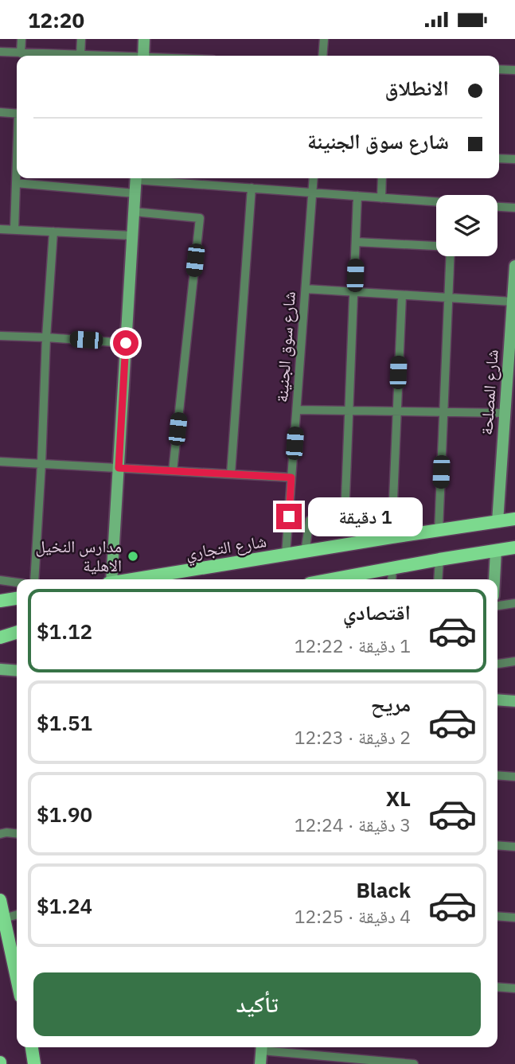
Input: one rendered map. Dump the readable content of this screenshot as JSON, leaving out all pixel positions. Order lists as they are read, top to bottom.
{
  "streets": {
    "main road": ["شارع التجاري"],
    "street": ["شارع سوق الجنينة", "شارع المصلحة"]
  },
  "crossings": [
    ["شارع سوق الجنينة", "شارع التجاري"],
    ["شارع المصلحة", "شارع التجاري"]
  ],
  "places": ["مدارس النخيل الاهلية"],
  "page": {
    "status": "12:20",
    "banner": ["الانطلاق", "شارع سوق الجنينة"],
    "bubble": "1 دقيقة",
    "list": [
      {
        "name": "اقتصادي",
        "note": "1 دقيقة · 12:22",
        "value": "$1.12"
      },
      {
        "name": "مريح",
        "note": "2 دقيقة · 12:23",
        "value": "$1.51"
      },
      {
        "name": "XL",
        "note": "3 دقيقة · 12:24",
        "value": "$1.90"
      },
      {
        "name": "Black",
        "note": "4 دقيقة · 12:25",
        "value": "$1.24"
      }
    ],
    "buttons": "تأكيد"
  }
}
